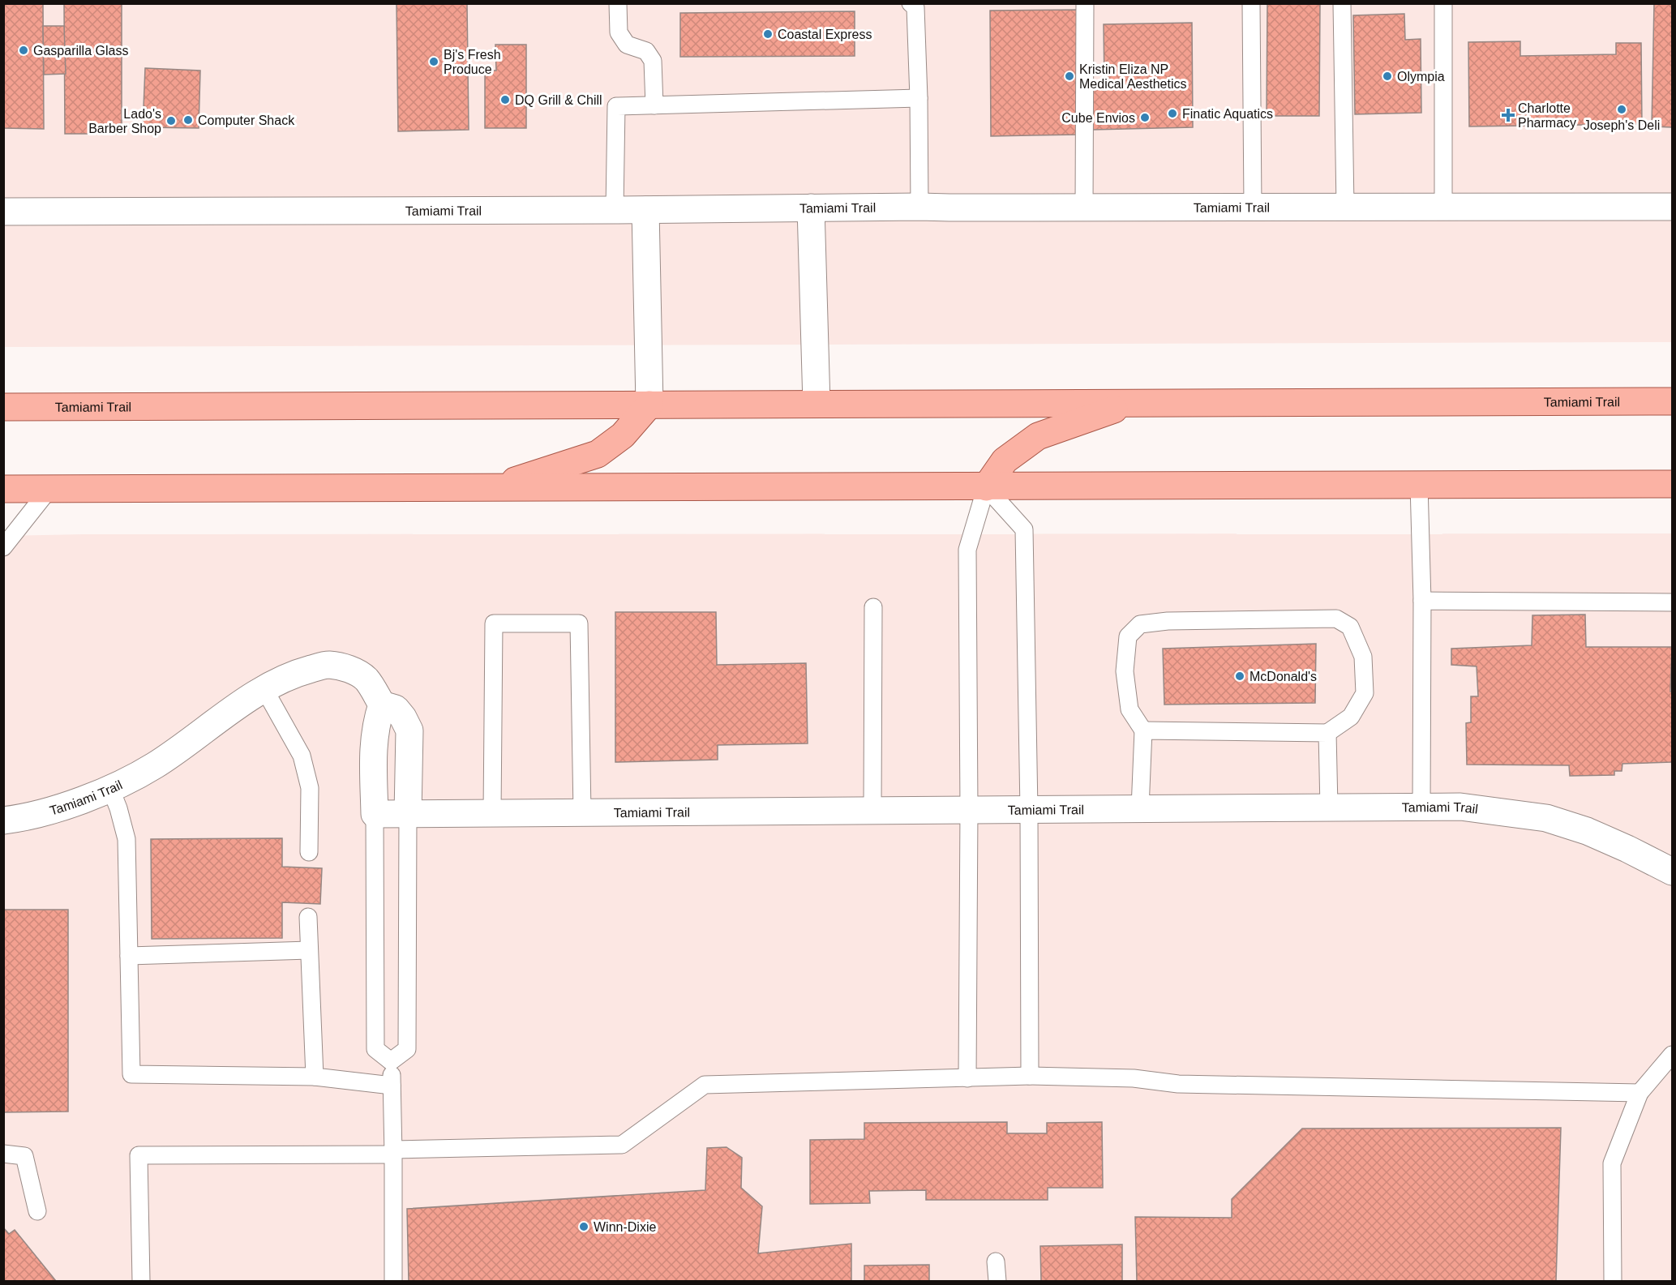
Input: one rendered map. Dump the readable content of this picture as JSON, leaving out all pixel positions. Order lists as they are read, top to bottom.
{
  "streets": {
    "main road": ["Tamiami Trail"]
  },
  "places": {
    "other": [
      "Coastal Express",
      "Gasparilla Glass",
      "Bj's Fresh Produce",
      "Kristin Eliza NP Medical Aesthetics",
      "Olympia",
      "DQ Grill & Chill",
      "Joseph's Deli",
      "Finatic Aquatics",
      "Cube Envios",
      "Computer Shack",
      "Lado's Barber Shop",
      "McDonald's",
      "Winn-Dixie"
    ],
    "health": ["Charlotte Pharmacy"]
  }
}
